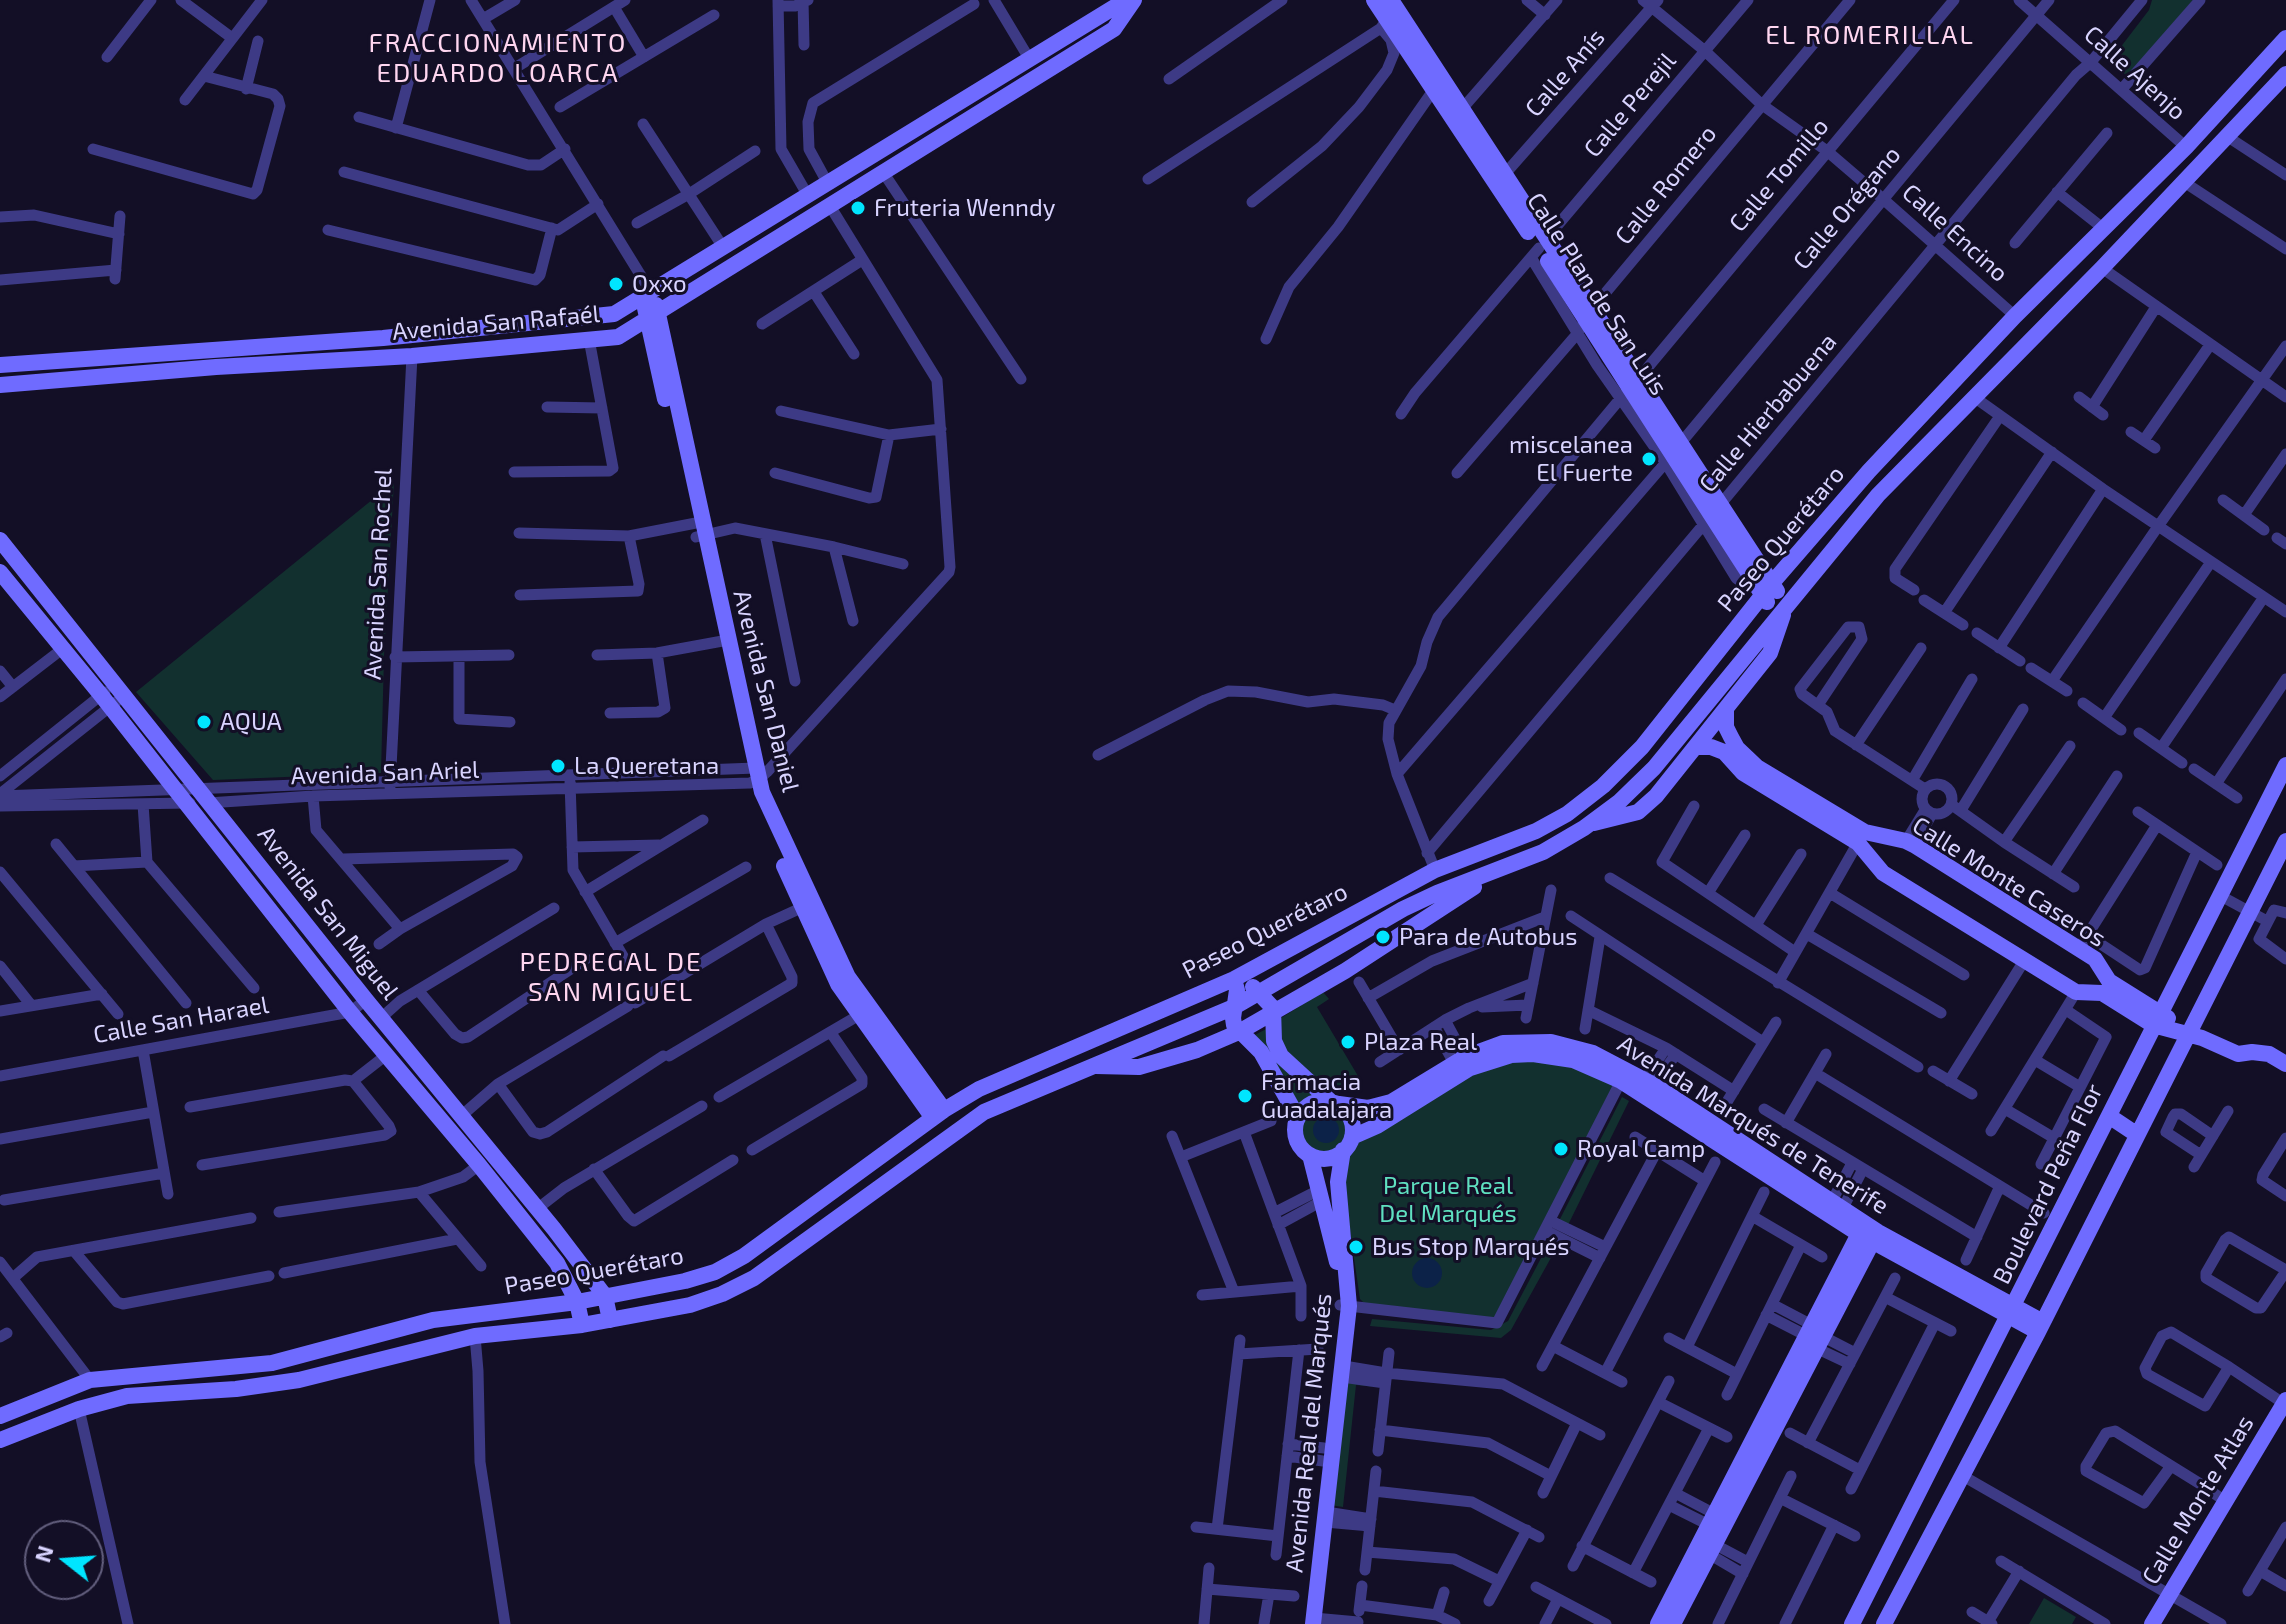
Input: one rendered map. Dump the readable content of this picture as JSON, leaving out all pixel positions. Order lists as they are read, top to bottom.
{
  "streets": {
    "main road": [
      "Calle Plan de San Luis",
      "Avenida San Rafaél",
      "Paseo Querétaro",
      "Avenida San Daniel",
      "Calle Monte Caseros",
      "Avenida San Miguel",
      "Avenida Marqués de Tenerife",
      "Boulevard Peña Flor",
      "Avenida Real del Marqués",
      "Calle Monte Atlas"
    ],
    "street": [
      "Calle Anís",
      "Calle Ajenjo",
      "Calle Perejil",
      "Calle Tomillo",
      "Calle Romero",
      "Calle Orégano",
      "Calle Encino",
      "Calle Hierbabuena",
      "Avenida San Rochel",
      "Avenida San Ariel",
      "Calle San Harael"
    ]
  },
  "crossings": [
    ["Calle Anís", "Calle Encino"],
    ["Calle Anís", "Calle Plan de San Luis"],
    ["Calle Ajenjo", "Calle Orégano"],
    ["Calle Ajenjo", "Calle Hierbabuena"],
    ["Calle Ajenjo", "Paseo Querétaro"],
    ["Calle Perejil", "Calle Encino"],
    ["Calle Perejil", "Calle Plan de San Luis"],
    ["Calle Tomillo", "Calle Encino"],
    ["Calle Tomillo", "Calle Plan de San Luis"],
    ["Calle Romero", "Calle Encino"],
    ["Calle Romero", "Calle Plan de San Luis"],
    ["Calle Orégano", "Calle Encino"],
    ["Calle Orégano", "Calle Plan de San Luis"],
    ["Calle Encino", "Calle Hierbabuena"],
    ["Calle Encino", "Paseo Querétaro"],
    ["Calle Plan de San Luis", "Calle Hierbabuena"],
    ["Calle Plan de San Luis", "Paseo Querétaro"],
    ["Avenida San Rafaél", "Avenida San Rochel"],
    ["Avenida San Rafaél", "Avenida San Daniel"],
    ["Paseo Querétaro", "Avenida San Daniel"],
    ["Paseo Querétaro", "Avenida San Miguel"],
    ["Avenida San Rochel", "Avenida San Ariel"],
    ["Avenida San Daniel", "Avenida San Ariel"],
    ["Avenida San Ariel", "Avenida San Miguel"],
    ["Calle Monte Caseros", "Boulevard Peña Flor"],
    ["Avenida San Miguel", "Calle San Harael"],
    ["Avenida Marqués de Tenerife", "Boulevard Peña Flor"],
    ["Avenida Marqués de Tenerife", "Avenida Real del Marqués"]
  ],
  "districts": ["EL ROMERILLAL", "FRACCIONAMIENTO EDUARDO LOARCA", "PEDREGAL DE SAN MIGUEL"],
  "parks": ["Parque Real Del Marqués"],
  "places": [
    "Fruteria Wenndy",
    "Oxxo",
    "miscelanea El Fuerte",
    "AQUA",
    "La Queretana",
    "Para de Autobus",
    "Plaza Real",
    "Farmacia Guadalajara",
    "Royal Camp",
    "Bus Stop Marqués"
  ],
  "north": "left"
}
